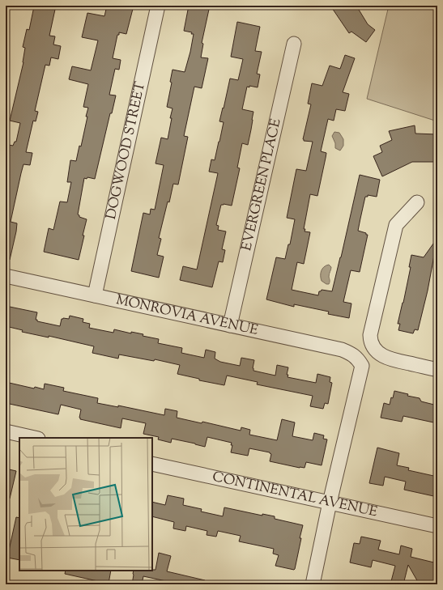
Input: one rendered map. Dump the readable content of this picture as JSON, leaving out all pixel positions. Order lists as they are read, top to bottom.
{
  "streets": {
    "street": [
      "DOGWOOD STREET",
      "EVERGREEN PLACE",
      "MONROVIA AVENUE",
      "CONTINENTAL AVENUE"
    ]
  },
  "crossings": [
    ["DOGWOOD STREET", "MONROVIA AVENUE"],
    ["EVERGREEN PLACE", "MONROVIA AVENUE"],
    ["MONROVIA AVENUE", "CONTINENTAL AVENUE"]
  ]
}
